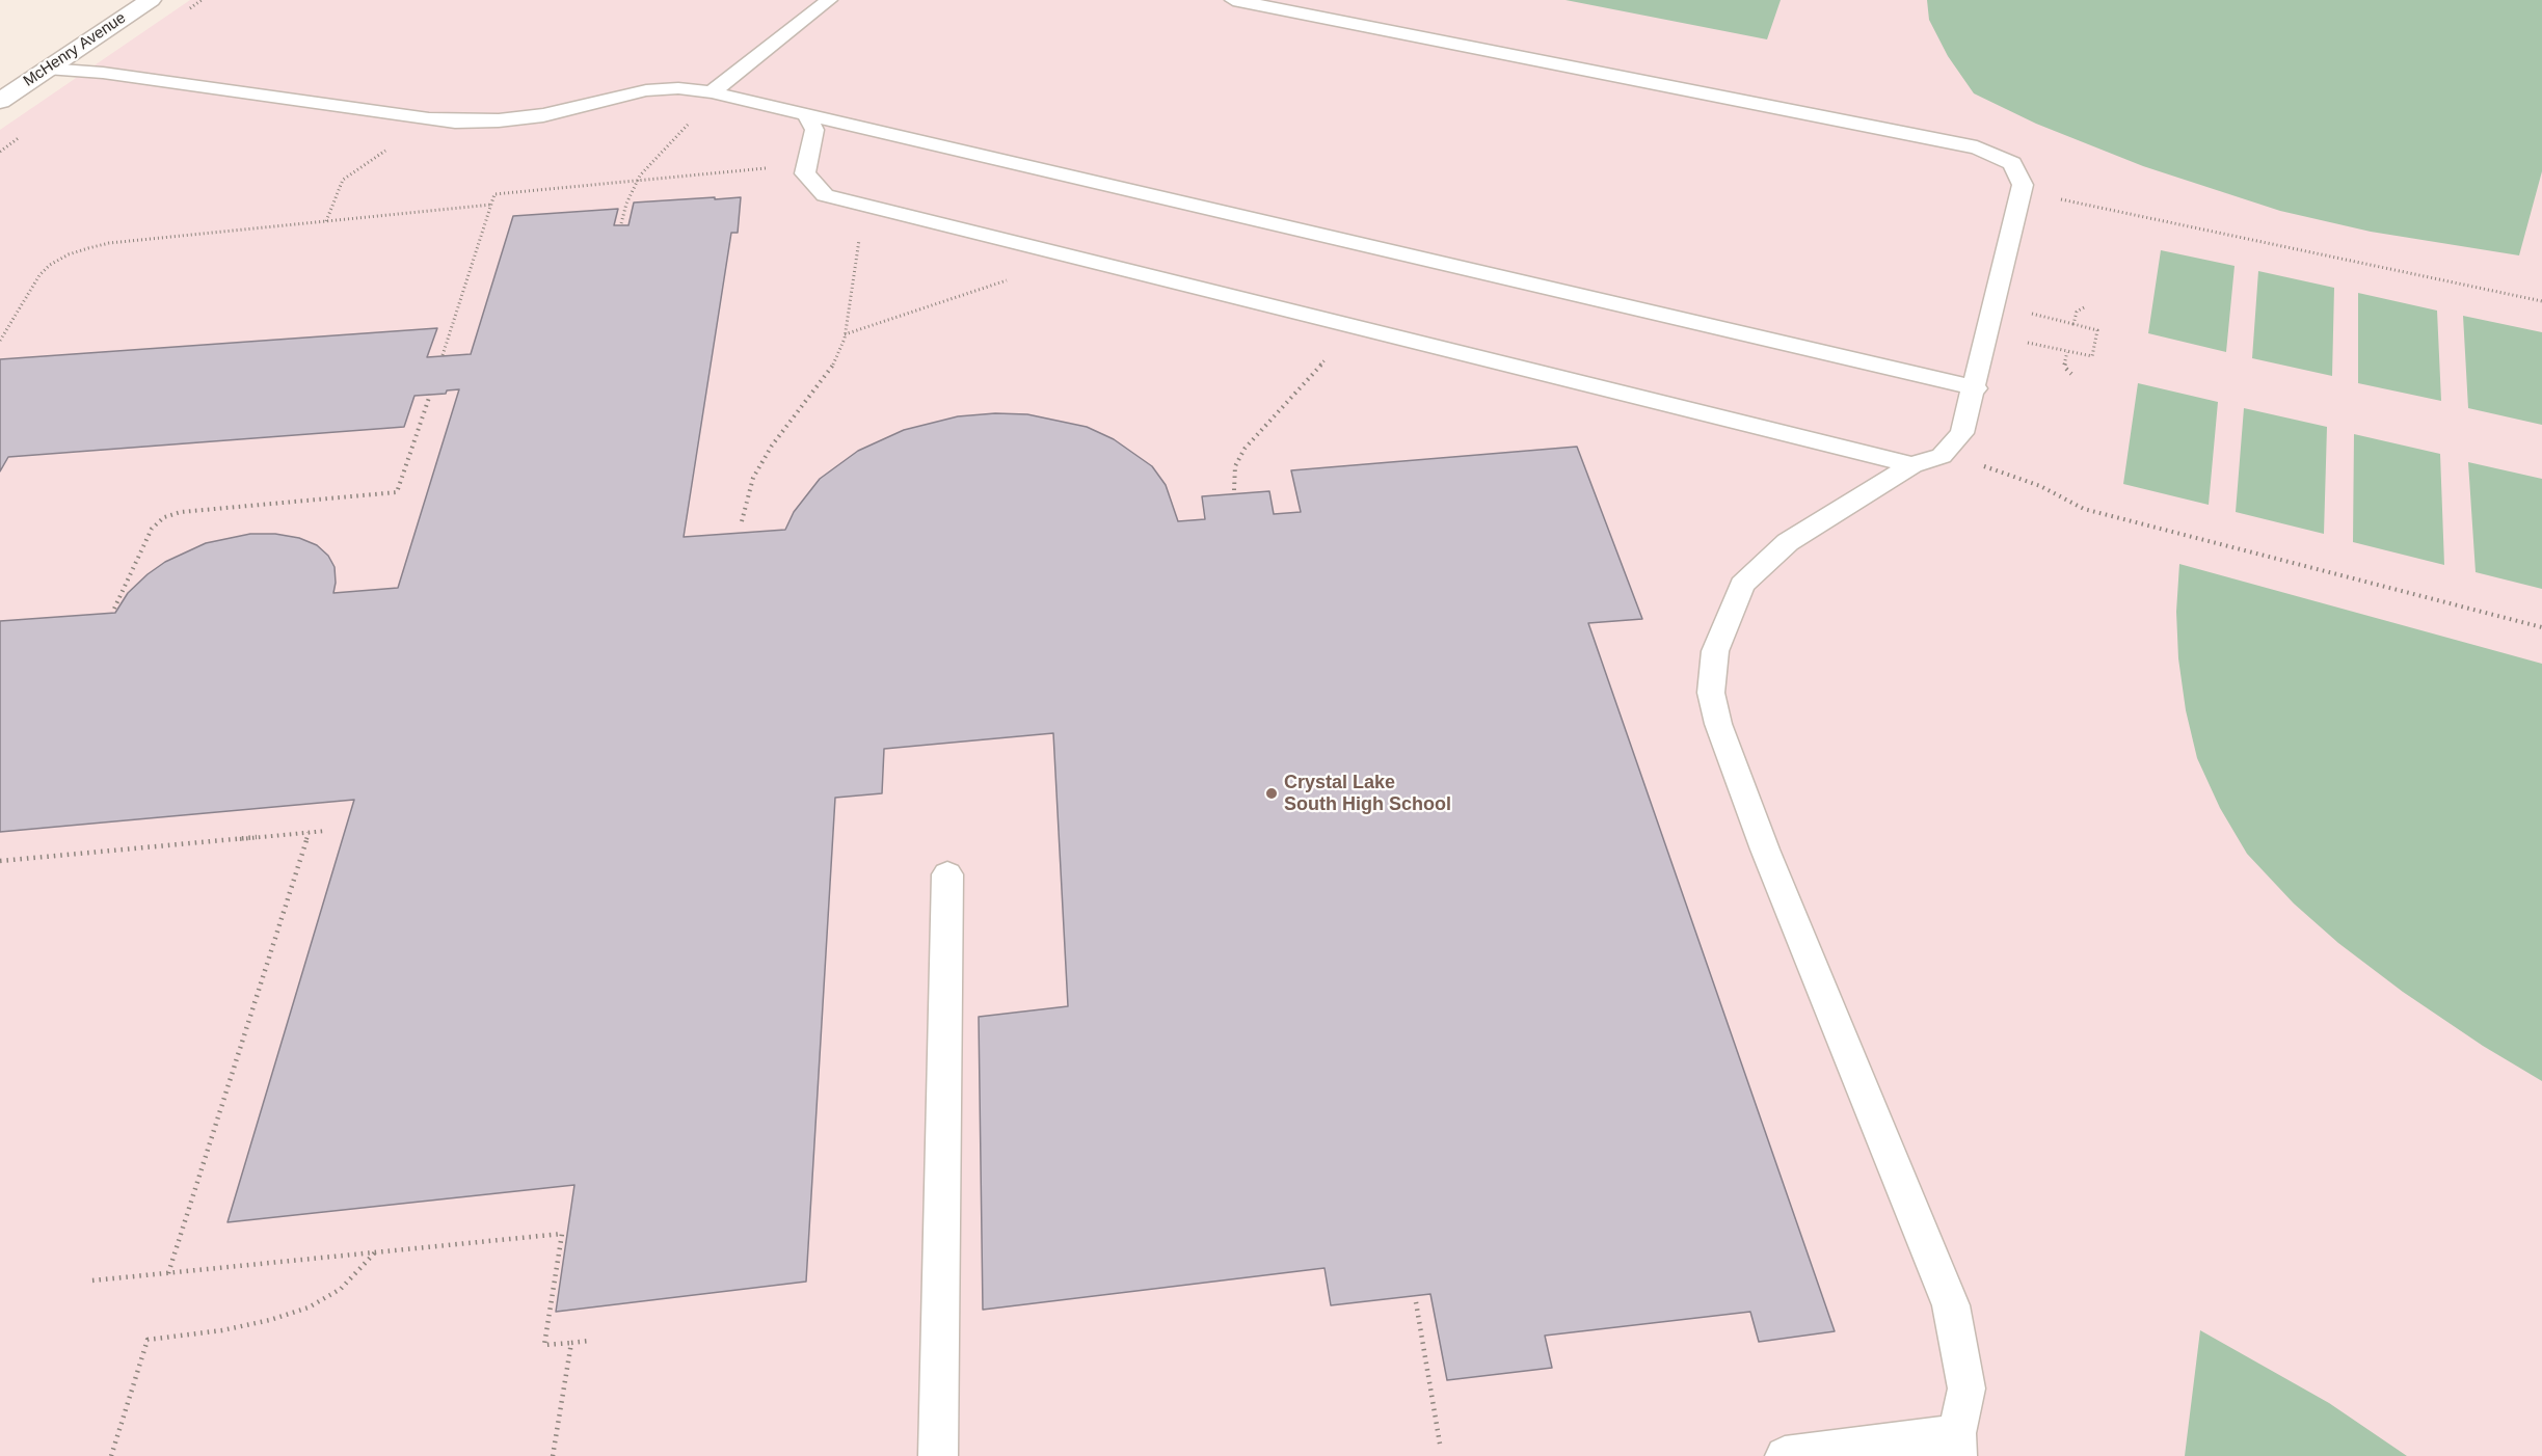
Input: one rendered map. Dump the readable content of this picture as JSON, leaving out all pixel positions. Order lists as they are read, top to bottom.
{
  "streets": {
    "street": ["McHenry Avenue"]
  },
  "places": ["Crystal Lake South High School"]
}
